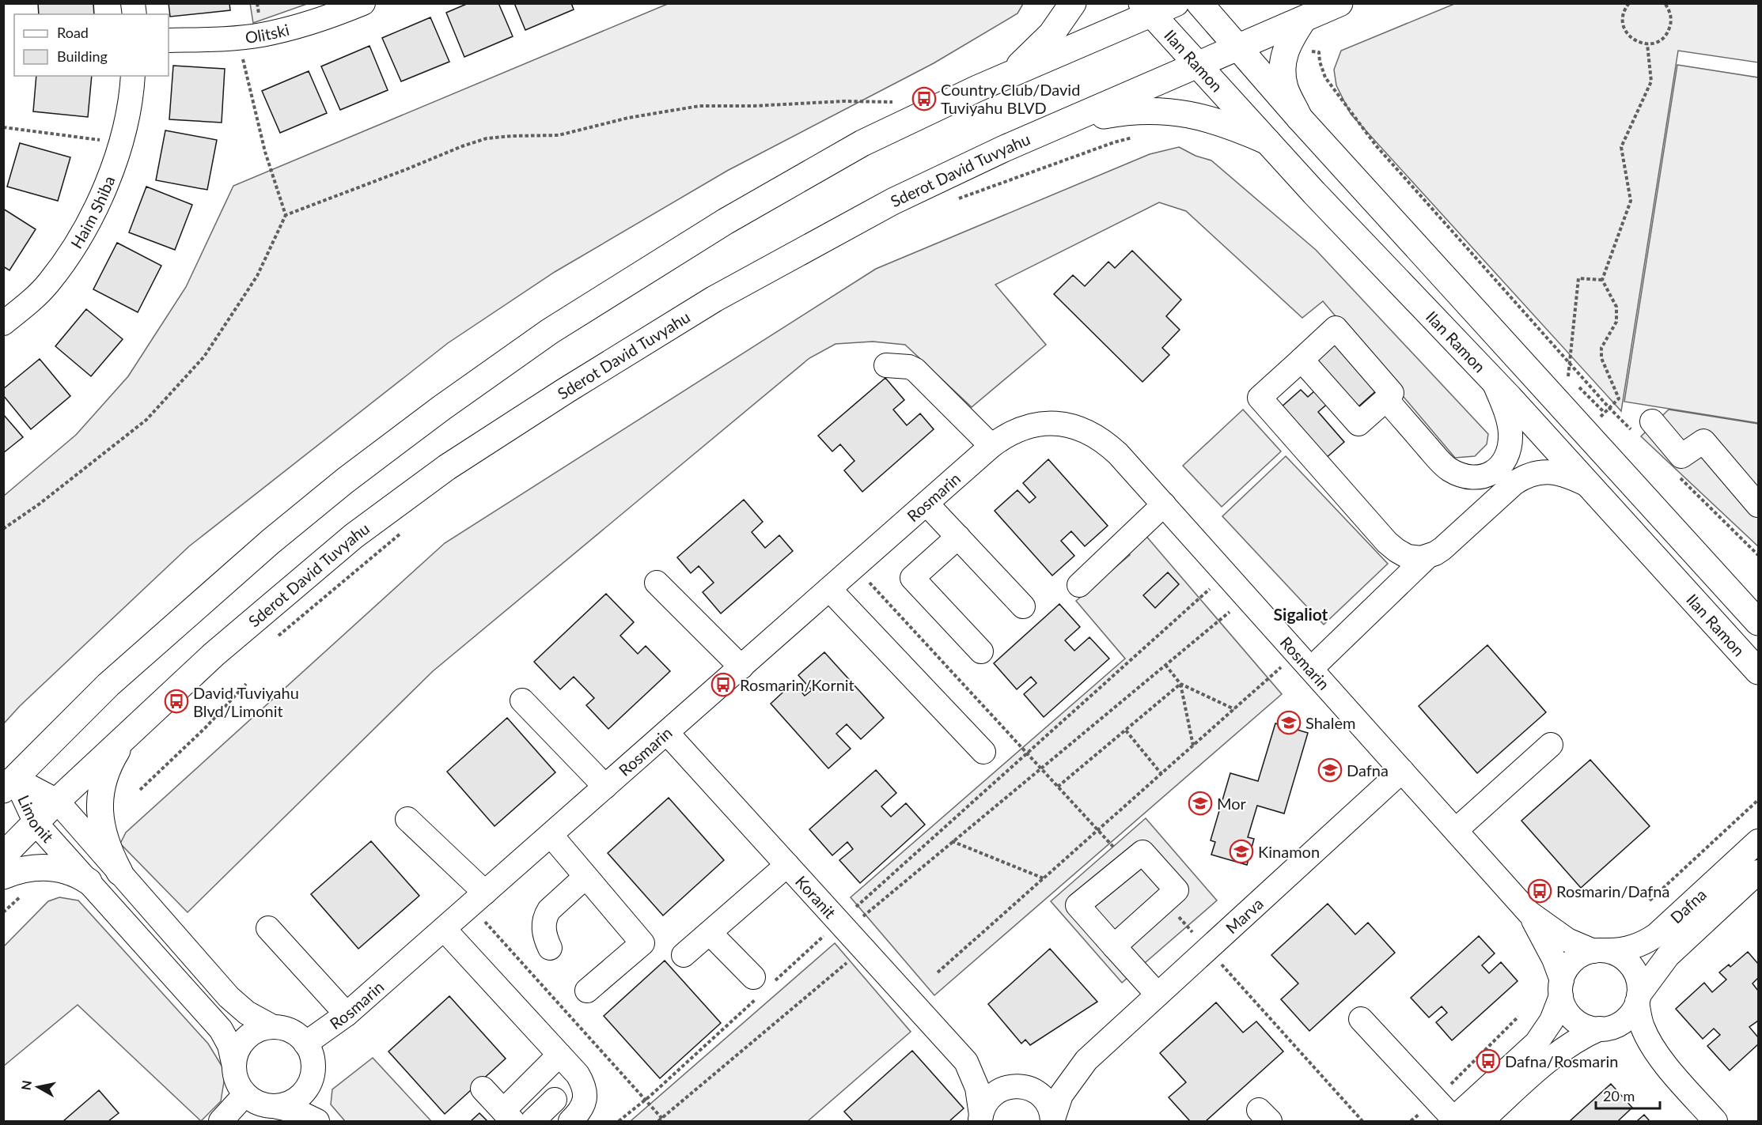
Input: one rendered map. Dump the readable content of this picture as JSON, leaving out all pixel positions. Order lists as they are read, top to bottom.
{
  "streets": {
    "main road": ["Ilan Ramon", "Sderot David Tuvyahu"],
    "street": [
      "Olitski",
      "Haim Shiba",
      "Rosmarin",
      "Limonit",
      "Koranit",
      "Dafna",
      "Marva"
    ]
  },
  "crossings": [
    ["Ilan Ramon", "Sderot David Tuvyahu"],
    ["Sderot David Tuvyahu", "Limonit"],
    ["Rosmarin", "Limonit"],
    ["Rosmarin", "Koranit"],
    ["Rosmarin", "Dafna"],
    ["Rosmarin", "Marva"],
    ["Koranit", "Marva"]
  ],
  "districts": ["Sigaliot"],
  "places": {
    "bus stop": [
      "Country Club/David Tuviyahu BLVD",
      "Rosmarin/Kornit",
      "David Tuviyahu Blvd/Limonit",
      "Rosmarin/Dafna",
      "Dafna/Rosmarin"
    ],
    "school or university": [
      "Shalem",
      "Dafna",
      "Mor",
      "Kinamon"
    ]
  },
  "legend": ["Road", "Building"],
  "scale_bar": "20 m",
  "north": "left"
}
